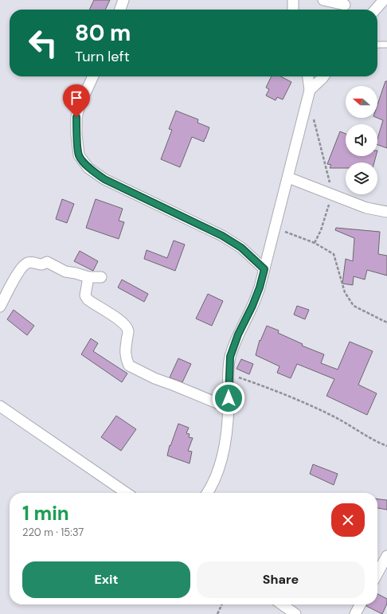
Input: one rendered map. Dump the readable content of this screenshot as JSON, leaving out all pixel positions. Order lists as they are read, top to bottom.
{
  "north": "left",
  "page": {
    "turn": ["80 m", "Turn left"],
    "heading": ["1 min", "220 m · 15:37"],
    "buttons": ["Exit", "Share"]
  }
}
